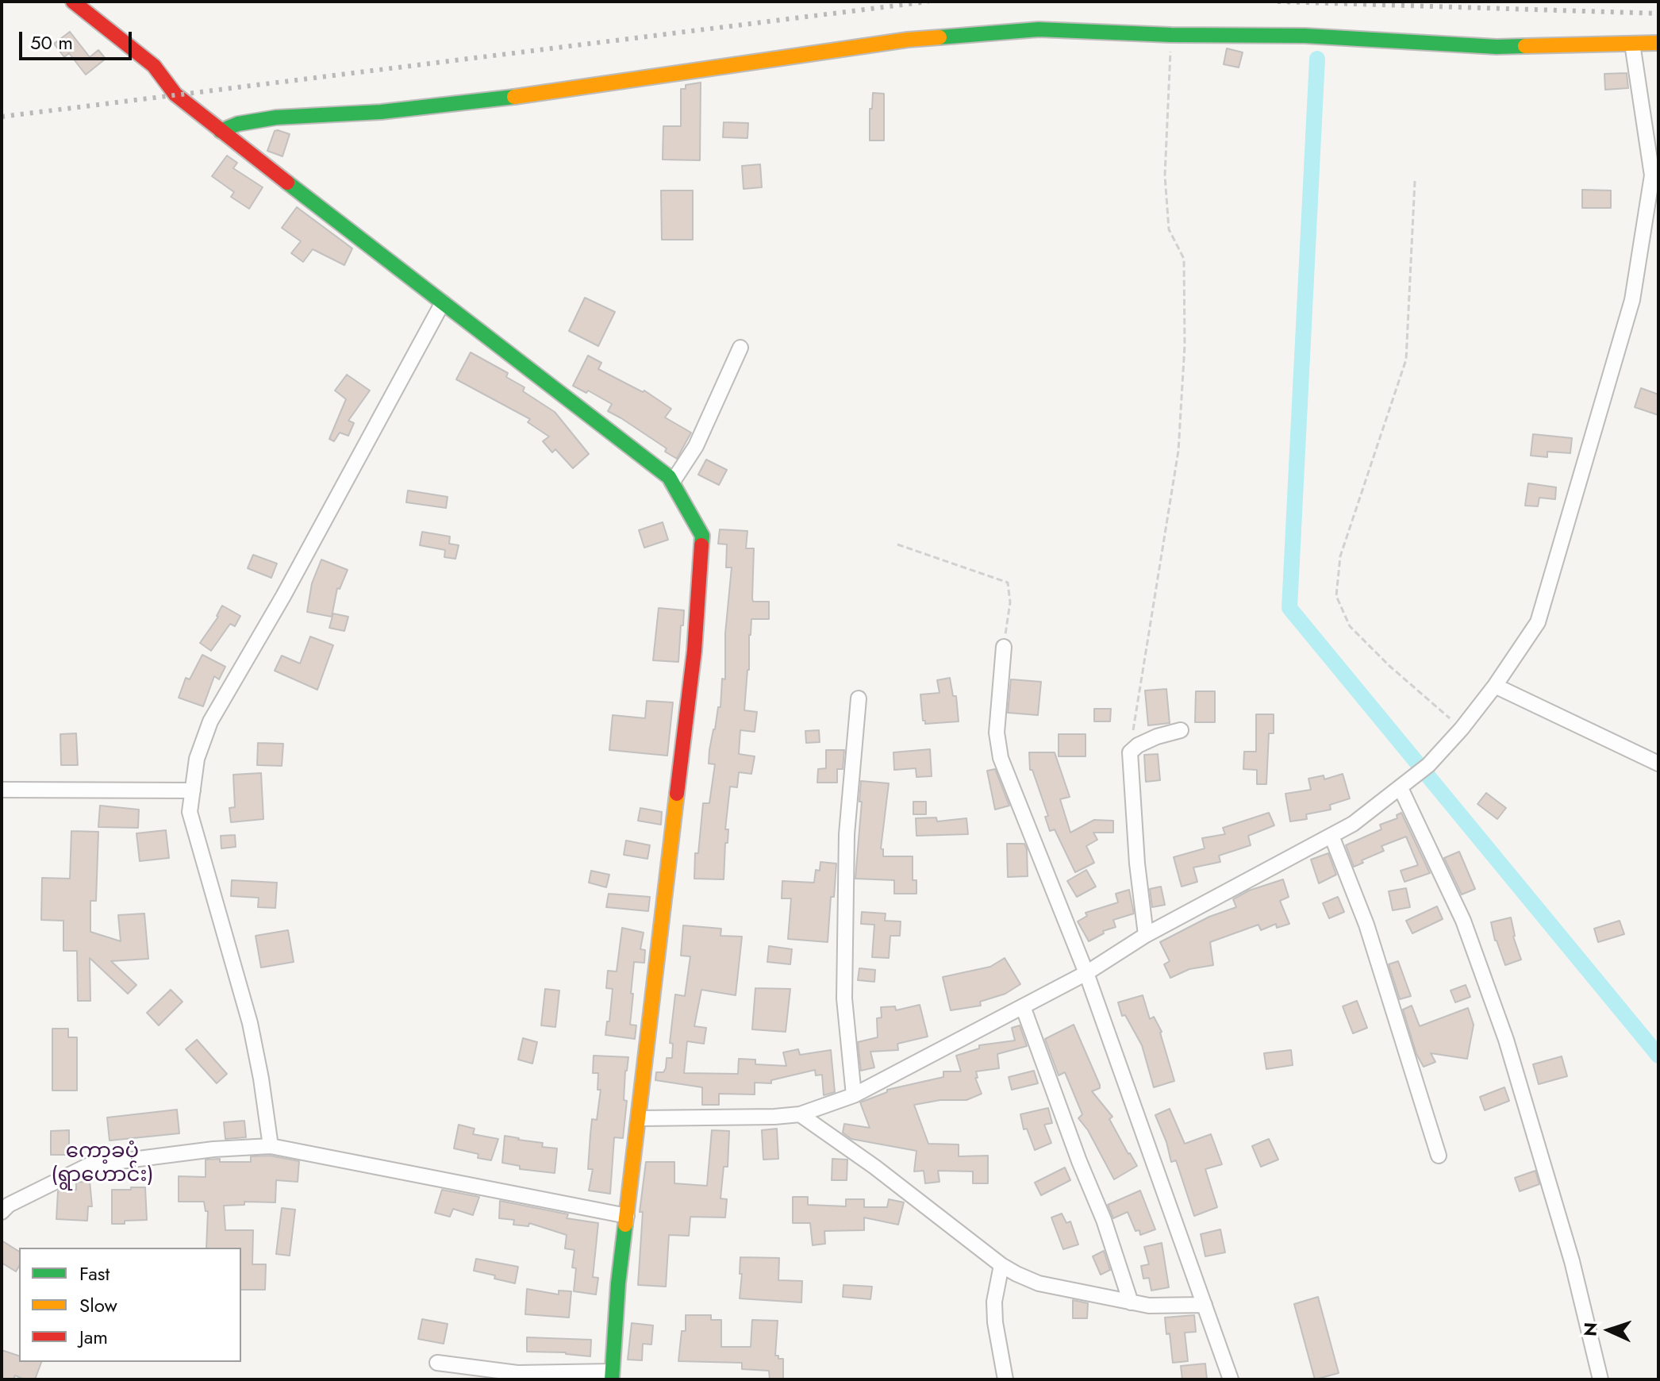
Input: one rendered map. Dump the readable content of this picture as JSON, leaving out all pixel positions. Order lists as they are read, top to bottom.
{
  "districts": ["ကော့ခပုံ (ရွာဟောင်း)"],
  "legend": ["Fast", "Slow", "Jam"],
  "scale_bar": "50 m",
  "north": "left"
}
